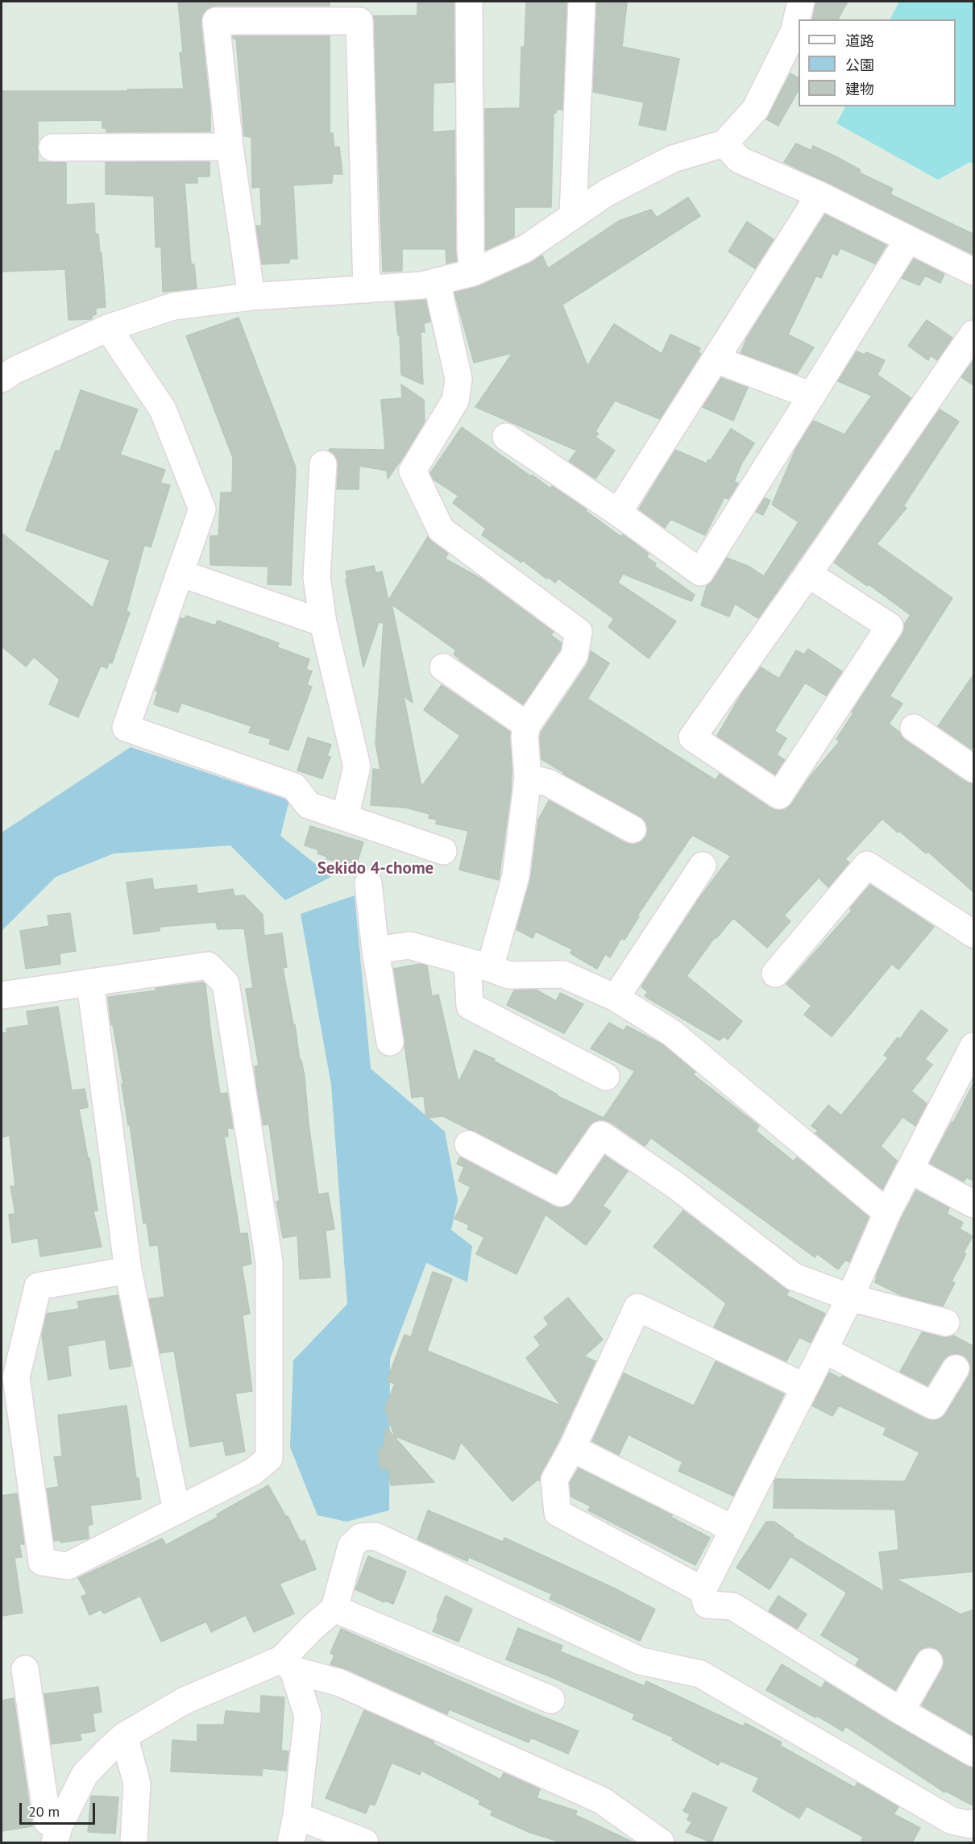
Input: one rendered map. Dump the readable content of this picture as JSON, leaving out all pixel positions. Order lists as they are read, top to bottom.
{
  "districts": ["Sekido 4-chome"],
  "legend": ["道路", "公園", "建物"],
  "scale_bar": "20 m"
}
